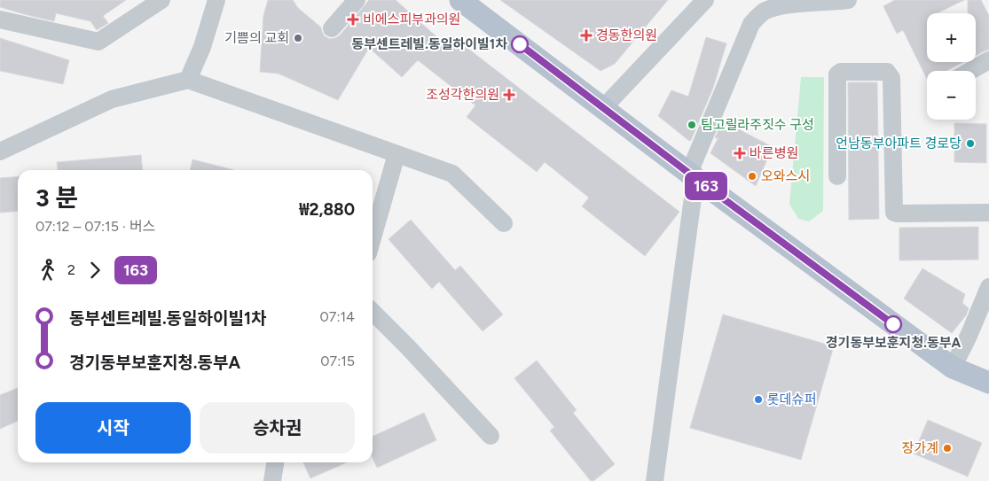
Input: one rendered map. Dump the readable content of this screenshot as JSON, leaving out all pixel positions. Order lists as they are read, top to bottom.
{
  "places": {
    "health": [
      "비에스피부과의원",
      "경동한의원",
      "조성각한의원",
      "바른병원"
    ],
    "other": [
      "기쁨의 교회",
      "동부센트레빌.동일하이빌1차",
      "팀고릴라주짓수 구성",
      "언남동부아파트 경로당",
      "오와스시",
      "경기동부보훈지청.동부A",
      "롯데슈퍼",
      "장가계"
    ]
  },
  "lines": ["bus line 163"],
  "page": {
    "on_map": "163",
    "map_buttons": ["+", "−"],
    "heading": ["3 분", "07:12 – 07:15 · 버스", "₩2,880"],
    "legs": ["2", "163"],
    "list": [
      {
        "name": "동부센트레빌.동일하이빌1차",
        "value": "07:14"
      },
      {
        "name": "경기동부보훈지청.동부A",
        "value": "07:15"
      }
    ],
    "buttons": ["시작", "승차권"]
  }
}
